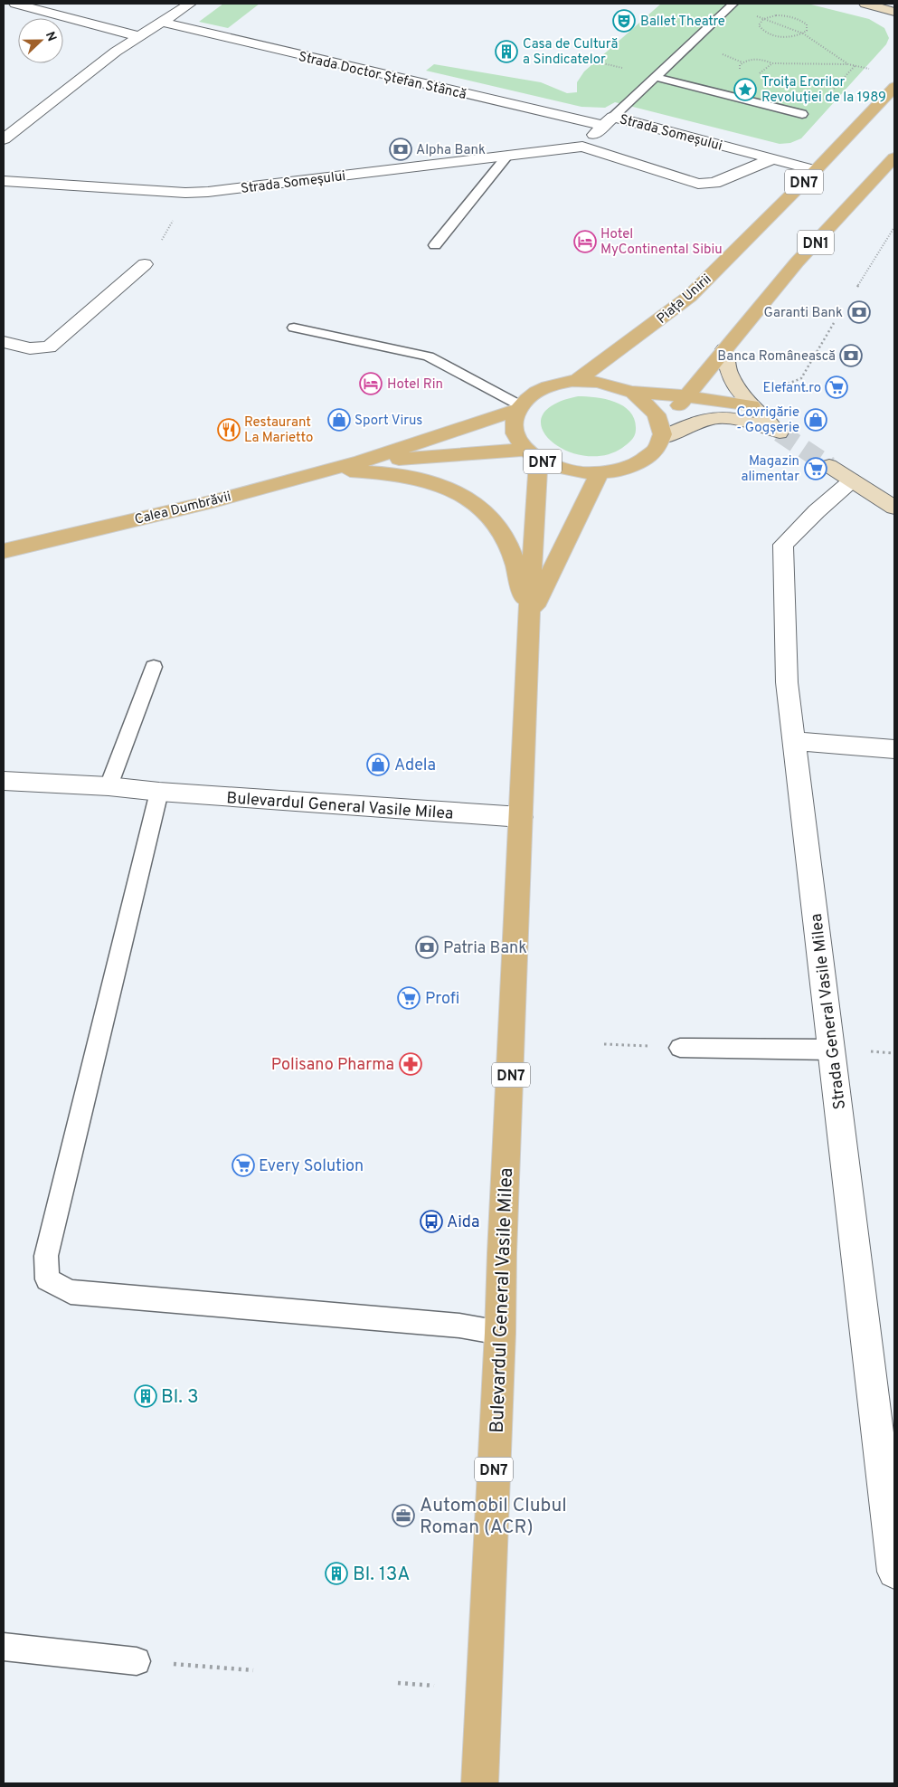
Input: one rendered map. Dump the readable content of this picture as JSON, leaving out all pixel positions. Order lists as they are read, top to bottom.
{
  "streets": {
    "main road": [
      "DN7",
      "DN1",
      "Piața Unirii",
      "Calea Dumbrăvii",
      "Bulevardul General Vasile Milea"
    ],
    "street": ["Strada Doctor Ștefan Stâncă", "Strada Someșului", "Strada General Vasile Milea"]
  },
  "crossings": [
    ["Strada Doctor Ștefan Stâncă", "Strada Someșului"],
    ["Strada Someșului", "Piața Unirii"],
    ["DN7", "DN1"],
    ["DN7", "Piața Unirii"],
    ["DN7", "Calea Dumbrăvii"],
    ["DN7", "Bulevardul General Vasile Milea"],
    ["DN1", "Piața Unirii"],
    ["DN1", "Calea Dumbrăvii"],
    ["DN1", "Bulevardul General Vasile Milea"],
    ["Piața Unirii", "Calea Dumbrăvii"],
    ["Piața Unirii", "Bulevardul General Vasile Milea"],
    ["Calea Dumbrăvii", "Bulevardul General Vasile Milea"]
  ],
  "places": {
    "theatre": ["Ballet Theatre"],
    "building": ["Casa de Cultură a Sindicatelor", "Bl. 3", "Bl. 13A"],
    "place": ["Troița Erorilor Revoluției de la 1989"],
    "bank": [
      "Alpha Bank",
      "Garanti Bank",
      "Banca Românească",
      "Patria Bank"
    ],
    "hotel": ["Hotel MyContinental Sibiu", "Hotel Rin"],
    "supermarket": [
      "Elefant.ro",
      "Magazin alimentar",
      "Profi",
      "Every Solution"
    ],
    "shop": ["Sport Virus", "Covrigărie - Gogșerie", "Adela"],
    "restaurant": ["Restaurant La Marietto"],
    "pharmacy": ["Polisano Pharma"],
    "bus stop": ["Aida"],
    "office": ["Automobil Clubul Roman (ACR)"]
  },
  "north": "right"
}
